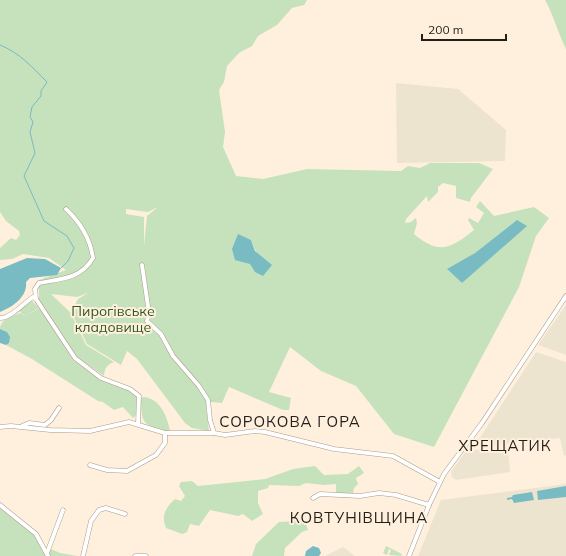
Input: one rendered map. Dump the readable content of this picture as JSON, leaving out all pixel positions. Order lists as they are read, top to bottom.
{
  "districts": ["СОРОКОВА ГОРА", "ХРЕЩАТИК", "КОВТУНІВЩИНА"],
  "parks": ["Пирогівське кладовище"],
  "scale_bar": "200 m"
}
